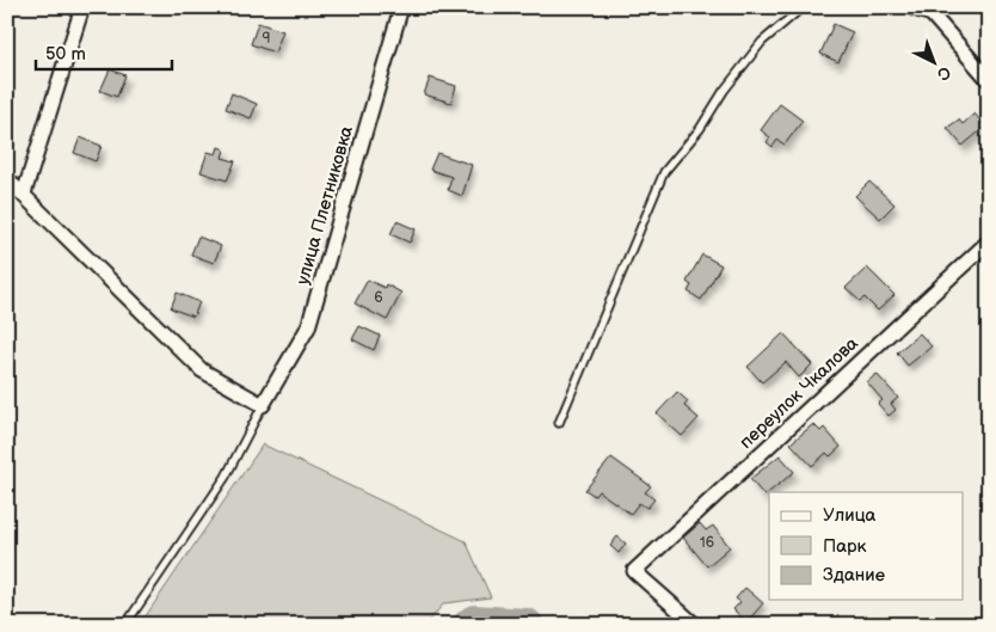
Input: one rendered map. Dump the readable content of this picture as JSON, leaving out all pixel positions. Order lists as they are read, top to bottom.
{
  "streets": {
    "street": ["улица Плетниковка", "переулок Чкалова"]
  },
  "house_numbers": ["9", "6", "16"],
  "legend": ["Улица", "Парк", "Здание"],
  "scale_bar": "50 m",
  "north": "bottom right"
}
